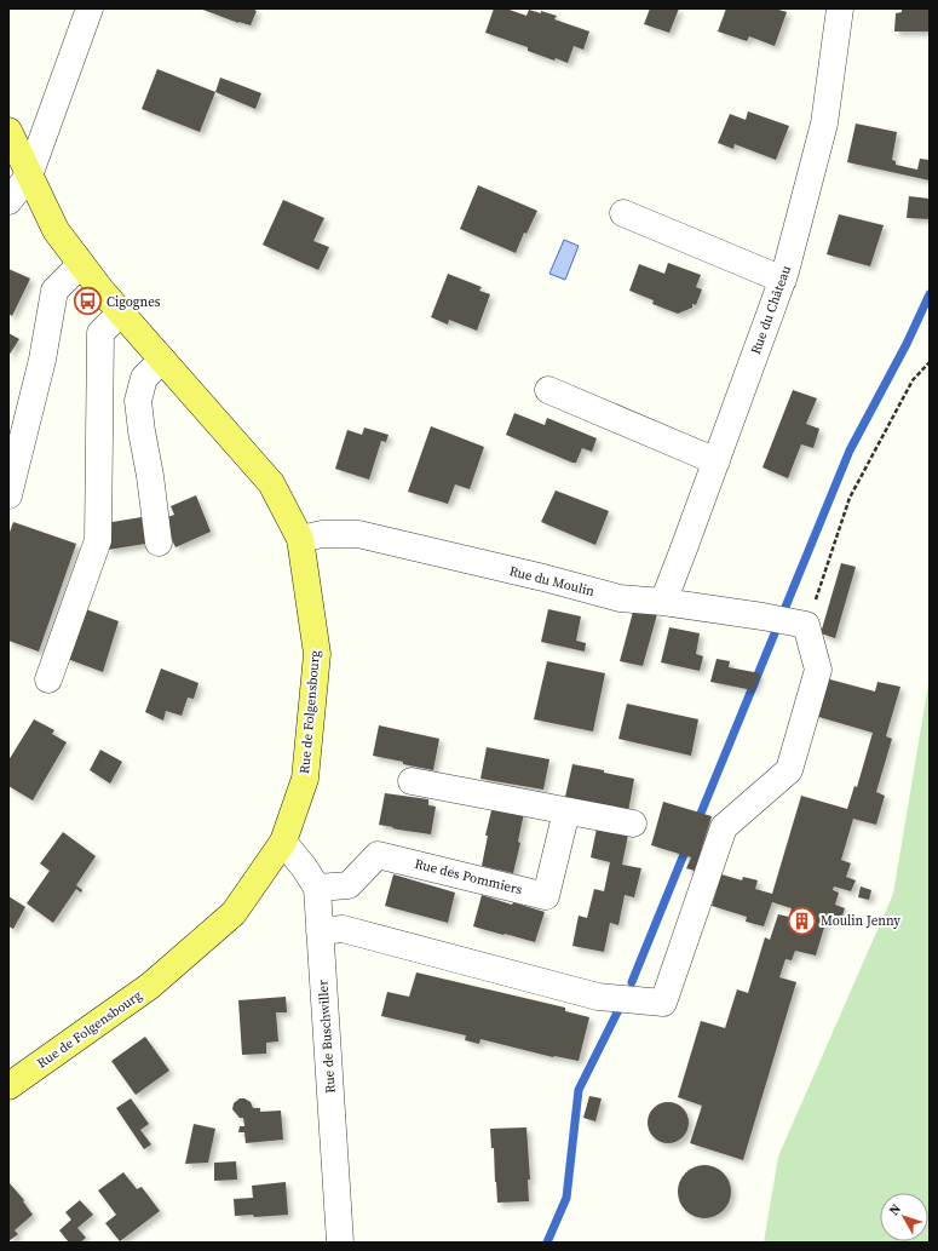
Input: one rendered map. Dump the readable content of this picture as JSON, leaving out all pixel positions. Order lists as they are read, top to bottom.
{
  "streets": {
    "main road": ["Rue de Folgensbourg"],
    "street": [
      "Rue du Château",
      "Rue du Moulin",
      "Rue des Pommiers",
      "Rue de Buschwiller"
    ]
  },
  "crossings": [
    ["Rue du Château", "Rue du Moulin"],
    ["Rue du Moulin", "Rue de Folgensbourg"],
    ["Rue de Folgensbourg", "Rue de Buschwiller"],
    ["Rue des Pommiers", "Rue de Buschwiller"]
  ],
  "places": {
    "bus stop": ["Cigognes"],
    "building": ["Moulin Jenny"]
  },
  "north": "top left"
}
